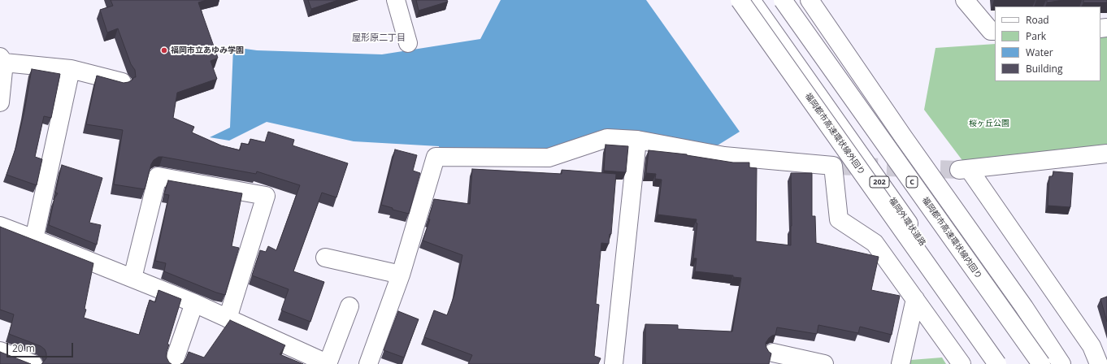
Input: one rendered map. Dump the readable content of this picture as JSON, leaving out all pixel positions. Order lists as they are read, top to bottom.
{
  "streets": {
    "main road": [
      "福岡都市高速環状線外回り",
      "202",
      "C",
      "福岡外環状道路",
      "福岡都市高速環状線内回り"
    ]
  },
  "districts": ["屋形原二丁目"],
  "parks": ["桜ヶ丘公園"],
  "places": ["福岡市立あゆみ学園"],
  "legend": [
    "Road",
    "Park",
    "Water",
    "Building"
  ],
  "scale_bar": "20 m"
}
